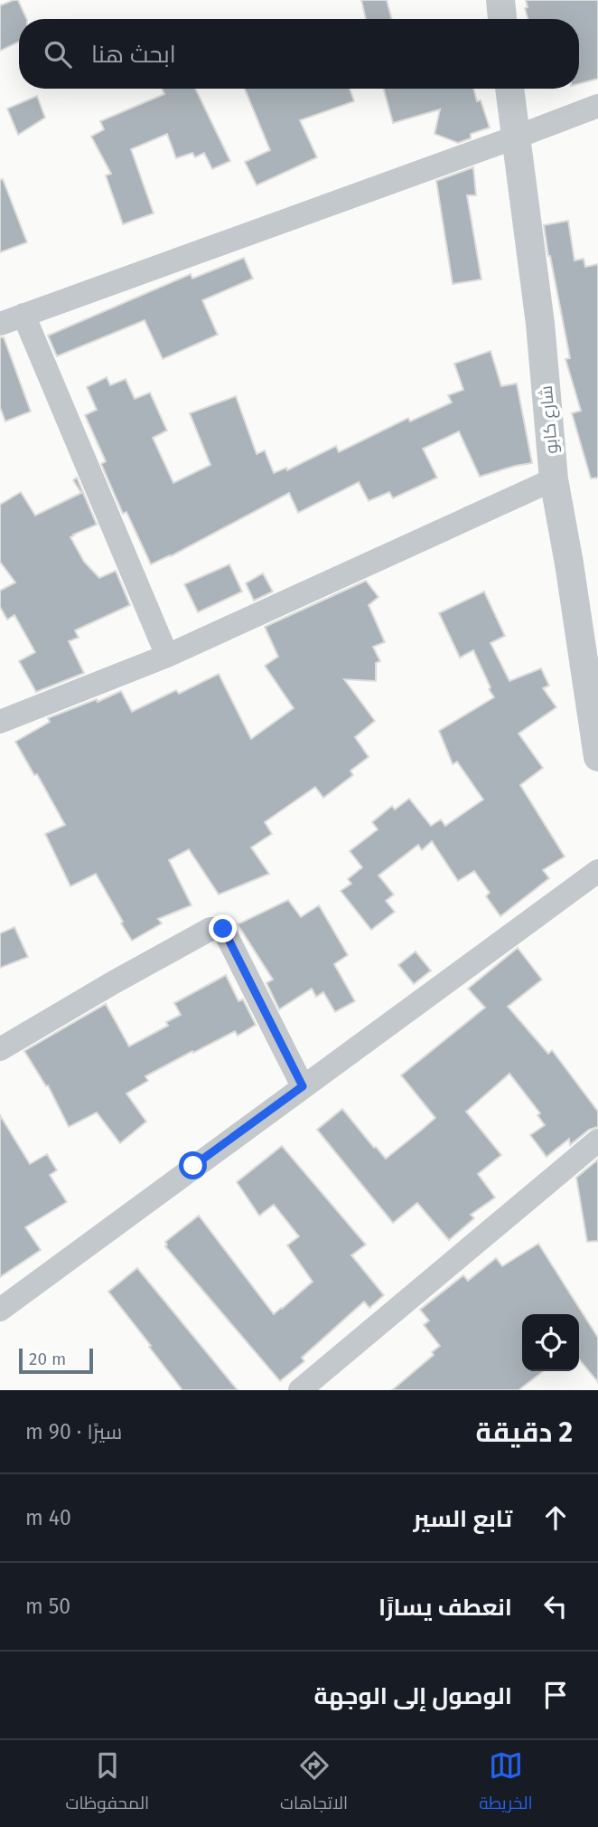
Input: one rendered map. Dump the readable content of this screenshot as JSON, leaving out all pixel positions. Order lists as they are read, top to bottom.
{
  "streets": {
    "street": ["شارع كابو"]
  },
  "scale_bar": "20 m",
  "page": {
    "search": "ابحث هنا",
    "scale": "20 m",
    "heading": ["2 دقيقة", "سيرًا · 90 m"],
    "list": [
      ["تابع السير", "40 m"],
      ["انعطف يسارًا", "50 m"],
      "الوصول إلى الوجهة"
    ],
    "nav": ["الخريطة", "الاتجاهات", "المحفوظات"]
  }
}
